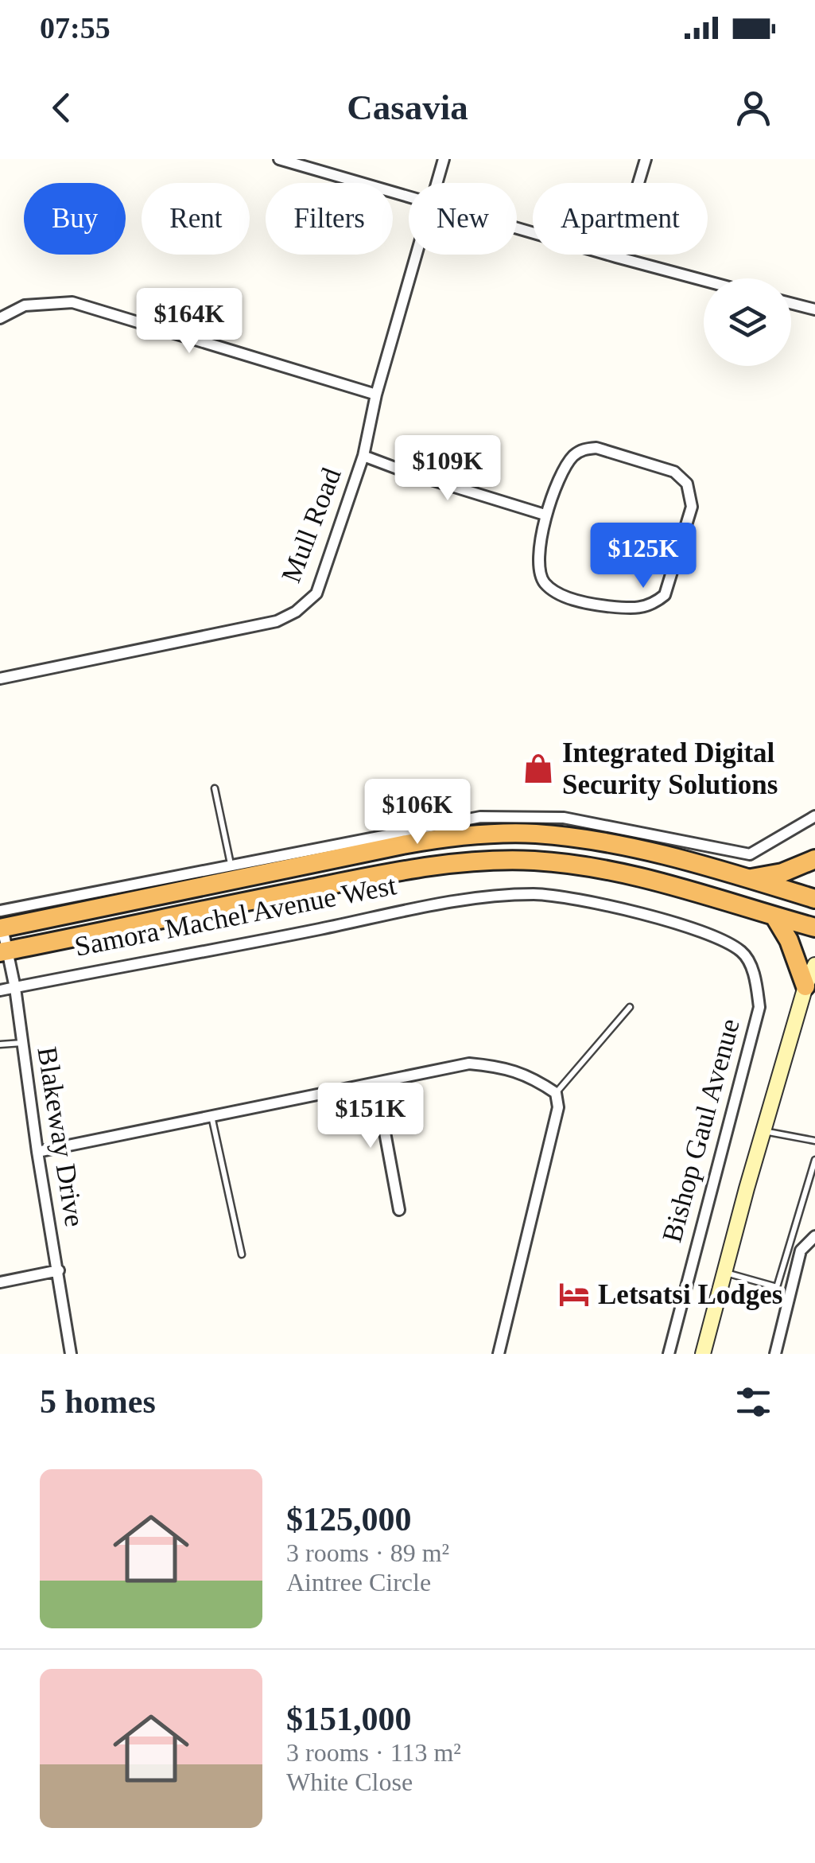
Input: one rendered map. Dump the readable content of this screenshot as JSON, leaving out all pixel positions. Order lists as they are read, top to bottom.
{
  "streets": {
    "highway": ["Samora Machel Avenue West"],
    "street": ["Mull Road", "Bishop Gaul Avenue", "Blakeway Drive"]
  },
  "crossings": [
    ["Samora Machel Avenue West", "Bishop Gaul Avenue"],
    ["Samora Machel Avenue West", "Blakeway Drive"]
  ],
  "places": {
    "shop": ["Integrated Digital Security Solutions"],
    "hotel": ["Letsatsi Lodges"]
  },
  "page": {
    "status": "07:55",
    "header": "Casavia",
    "chip": [
      "Buy",
      "Rent",
      "Filters",
      "New",
      "Apartment"
    ],
    "price": [
      "$164K",
      "$109K",
      "$125K",
      "$106K",
      "$151K"
    ],
    "heading": "5 homes",
    "list": [
      {
        "name": "$125,000",
        "note": "3 rooms · 89 m² · Aintree Circle"
      },
      {
        "name": "$151,000",
        "note": "3 rooms · 113 m² · White Close"
      }
    ]
  }
}
